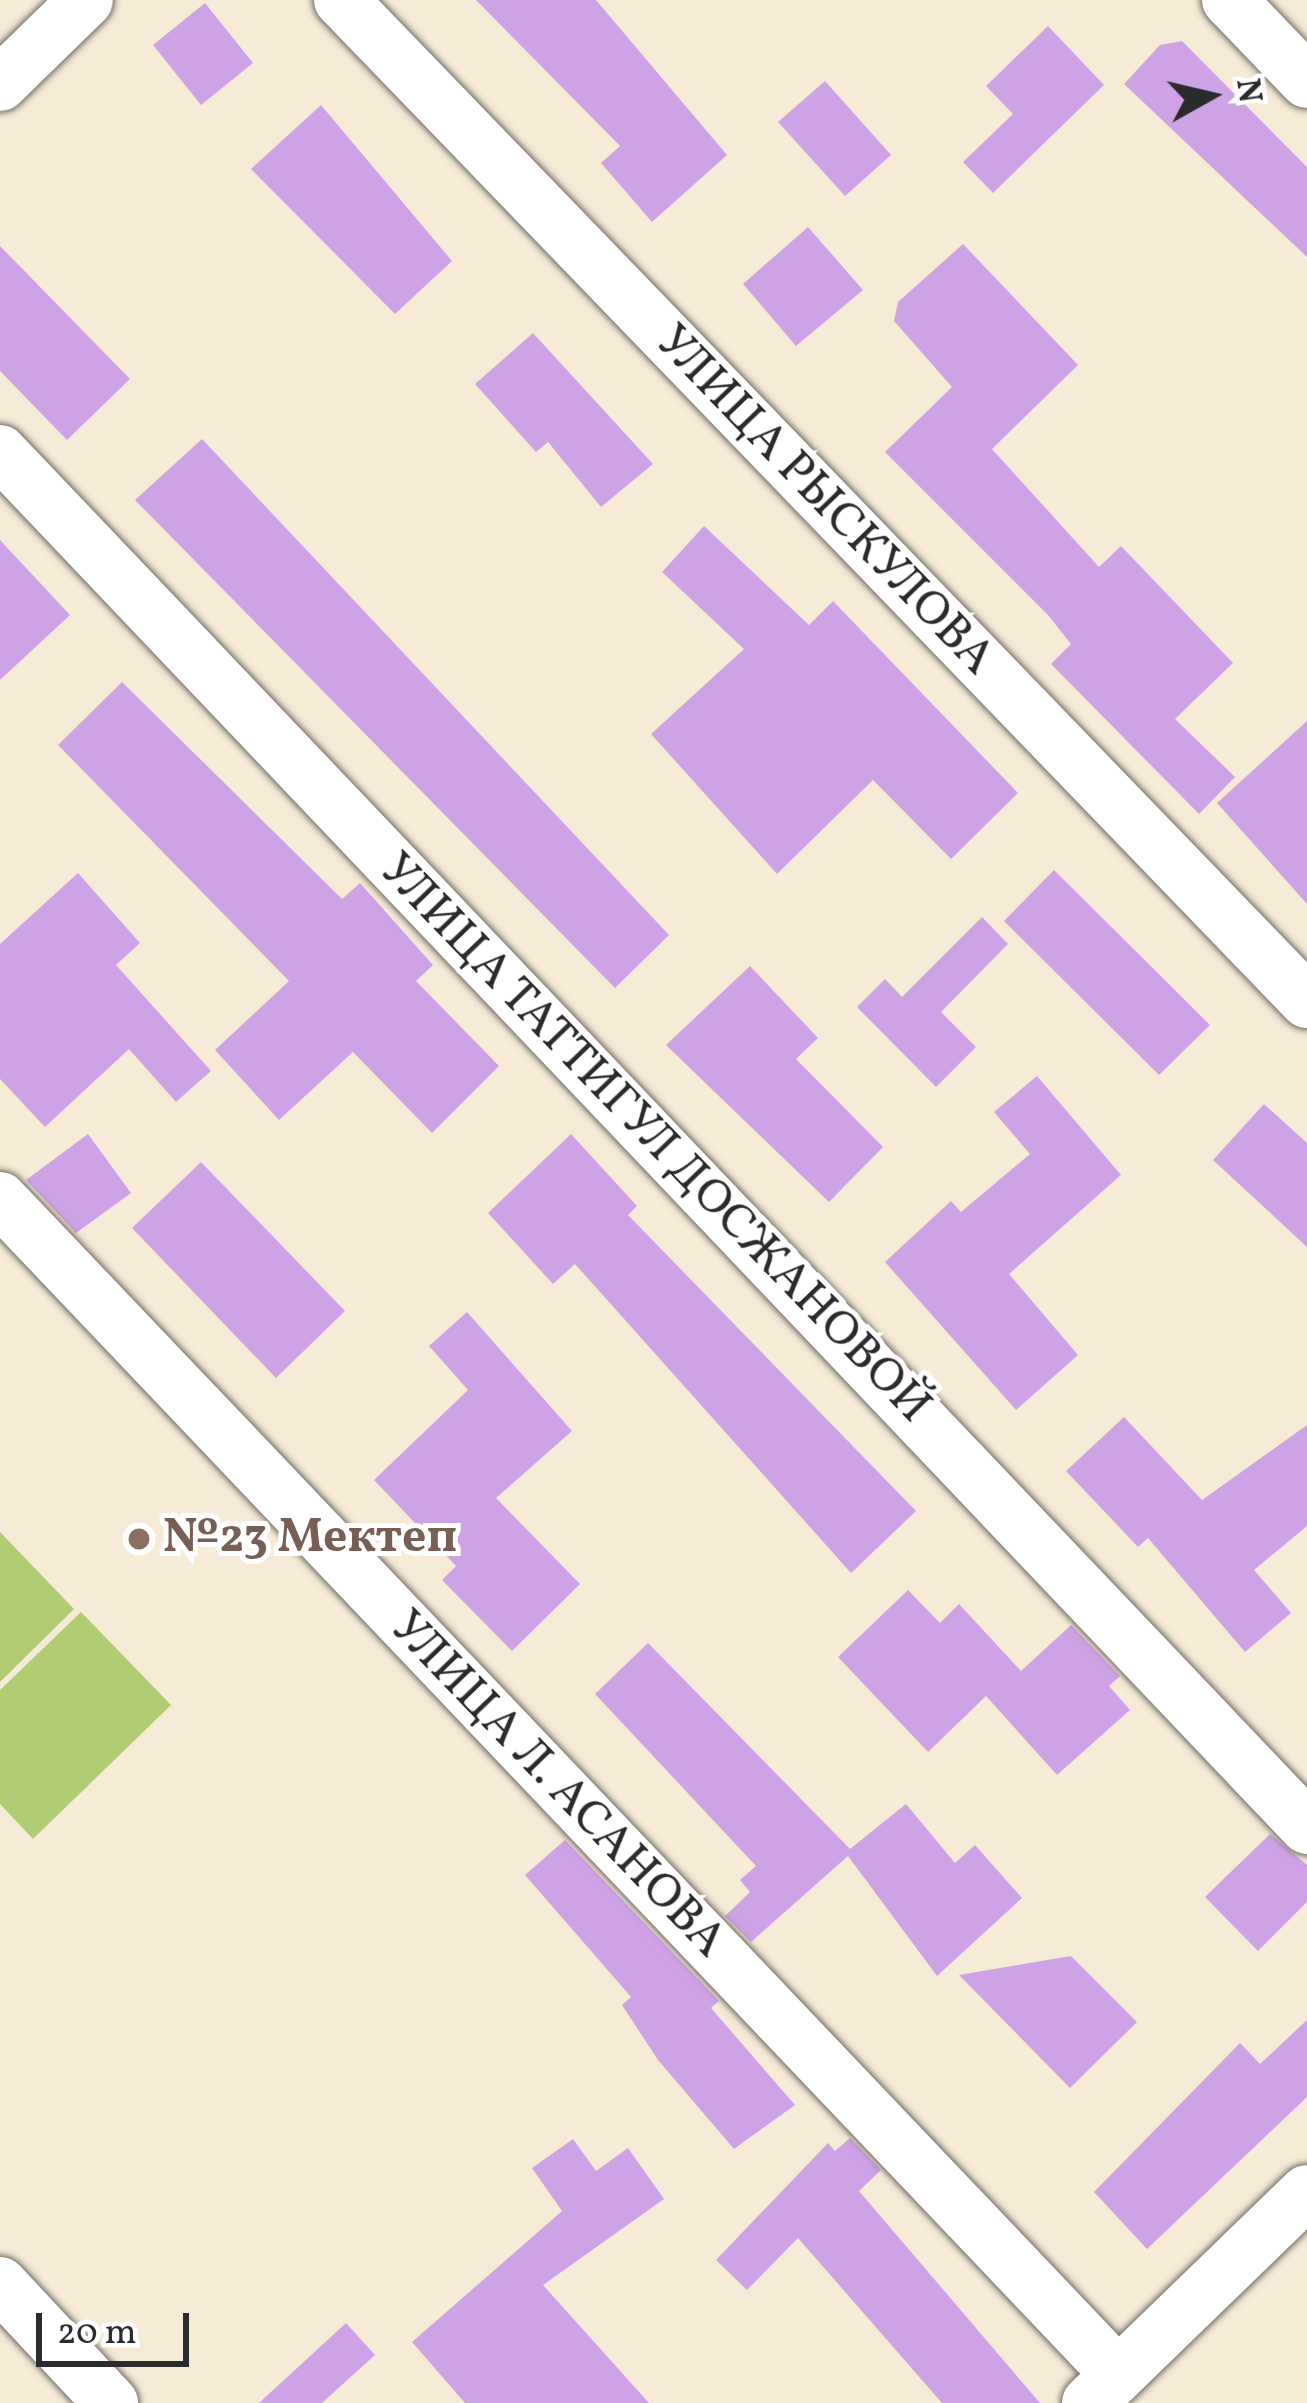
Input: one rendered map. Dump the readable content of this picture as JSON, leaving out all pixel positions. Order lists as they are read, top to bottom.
{
  "streets": {
    "street": ["УЛИЦА РЫСКУЛОВА", "УЛИЦА ТАТТИГУЛ ДОСЖАНОВОЙ", "УЛИЦА Л. АСАНОВА"]
  },
  "places": ["№23 Мектеп"],
  "scale_bar": "20 m",
  "north": "right"
}
